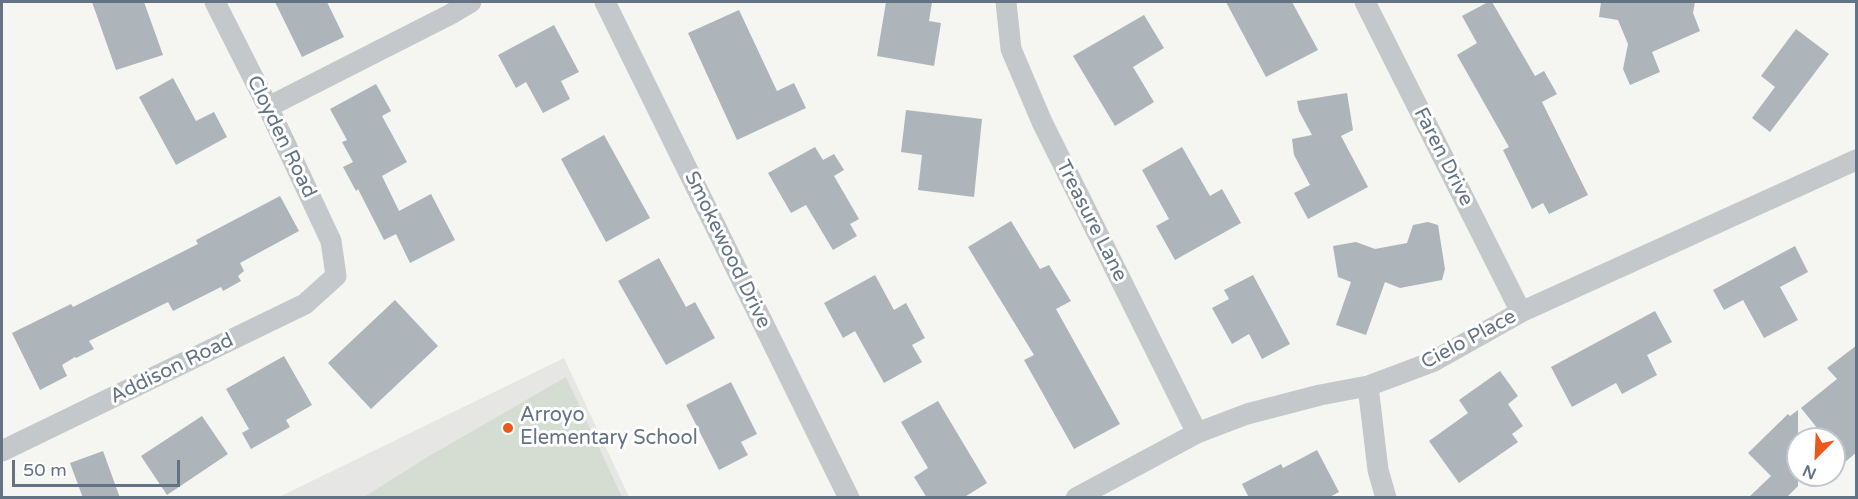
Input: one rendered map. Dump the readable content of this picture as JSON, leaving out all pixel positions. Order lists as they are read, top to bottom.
{
  "streets": {
    "street": [
      "Cloyden Road",
      "Faren Drive",
      "Treasure Lane",
      "Smokewood Drive",
      "Cielo Place",
      "Addison Road"
    ]
  },
  "crossings": [
    ["Cloyden Road", "Addison Road"],
    ["Faren Drive", "Cielo Place"],
    ["Treasure Lane", "Cielo Place"]
  ],
  "places": ["Arroyo Elementary School"],
  "scale_bar": "50 m",
  "north": "bottom left"
}
